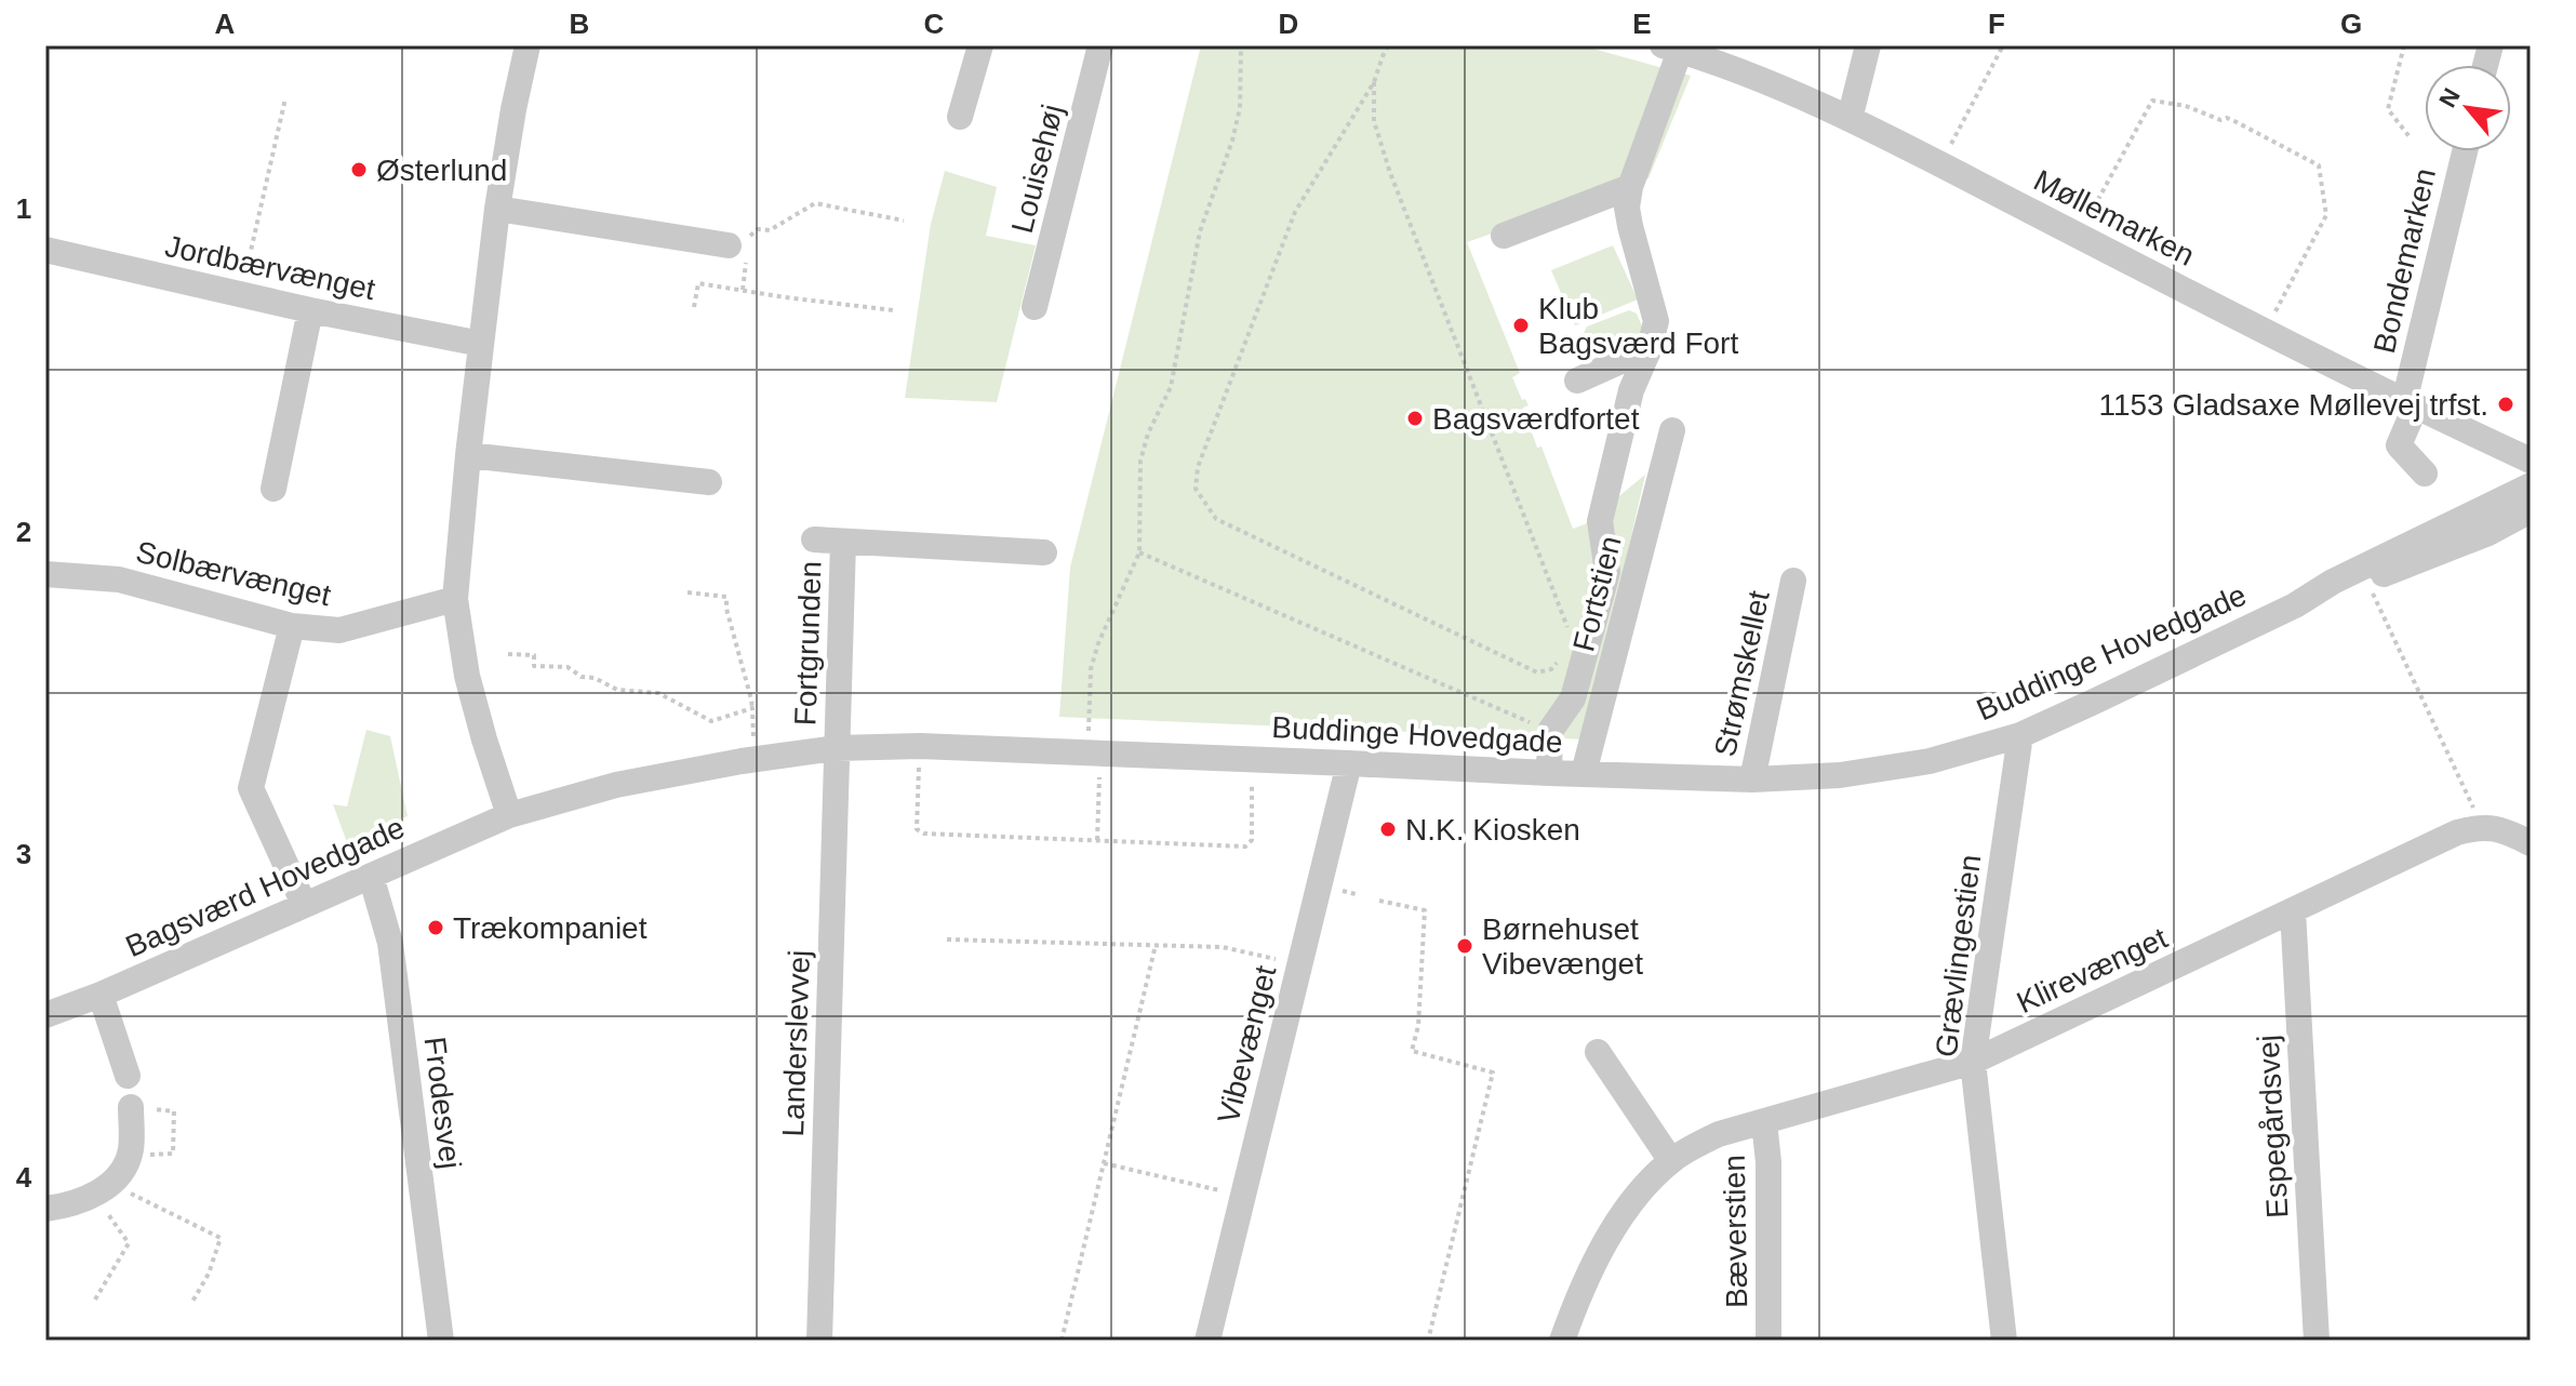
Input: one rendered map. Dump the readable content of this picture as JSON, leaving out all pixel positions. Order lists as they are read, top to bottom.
{
  "streets": {
    "street": [
      "Louisehøj",
      "Møllemarken",
      "Bondemarken",
      "Jordbærvænget",
      "Solbærvænget",
      "Fortstien",
      "Fortgrunden",
      "Buddinge Hovedgade",
      "Strømskellet",
      "Bagsværd Hovedgade",
      "Grævlingestien",
      "Klirevænget",
      "Landerslevvej",
      "Vibevænget",
      "Frodesvej",
      "Espegårdsvej",
      "Bæverstien"
    ]
  },
  "crossings": [
    ["Møllemarken", "Bondemarken"],
    ["Fortstien", "Buddinge Hovedgade"],
    ["Fortgrunden", "Buddinge Hovedgade"],
    ["Fortgrunden", "Landerslevvej"],
    ["Buddinge Hovedgade", "Strømskellet"],
    ["Buddinge Hovedgade", "Bagsværd Hovedgade"],
    ["Buddinge Hovedgade", "Grævlingestien"],
    ["Buddinge Hovedgade", "Landerslevvej"],
    ["Buddinge Hovedgade", "Vibevænget"],
    ["Bagsværd Hovedgade", "Frodesvej"],
    ["Grævlingestien", "Klirevænget"],
    ["Klirevænget", "Espegårdsvej"],
    ["Klirevænget", "Bæverstien"]
  ],
  "places": [
    "Østerlund",
    "Klub Bagsværd Fort",
    "1153 Gladsaxe Møllevej trfst.",
    "Bagsværdfortet",
    "N.K. Kiosken",
    "Trækompaniet",
    "Børnehuset Vibevænget"
  ],
  "north": "top left",
  "grid": {
    "columns": [
      "A",
      "B",
      "C",
      "D",
      "E",
      "F",
      "G"
    ],
    "rows": [
      "1",
      "2",
      "3",
      "4"
    ]
  }
}
